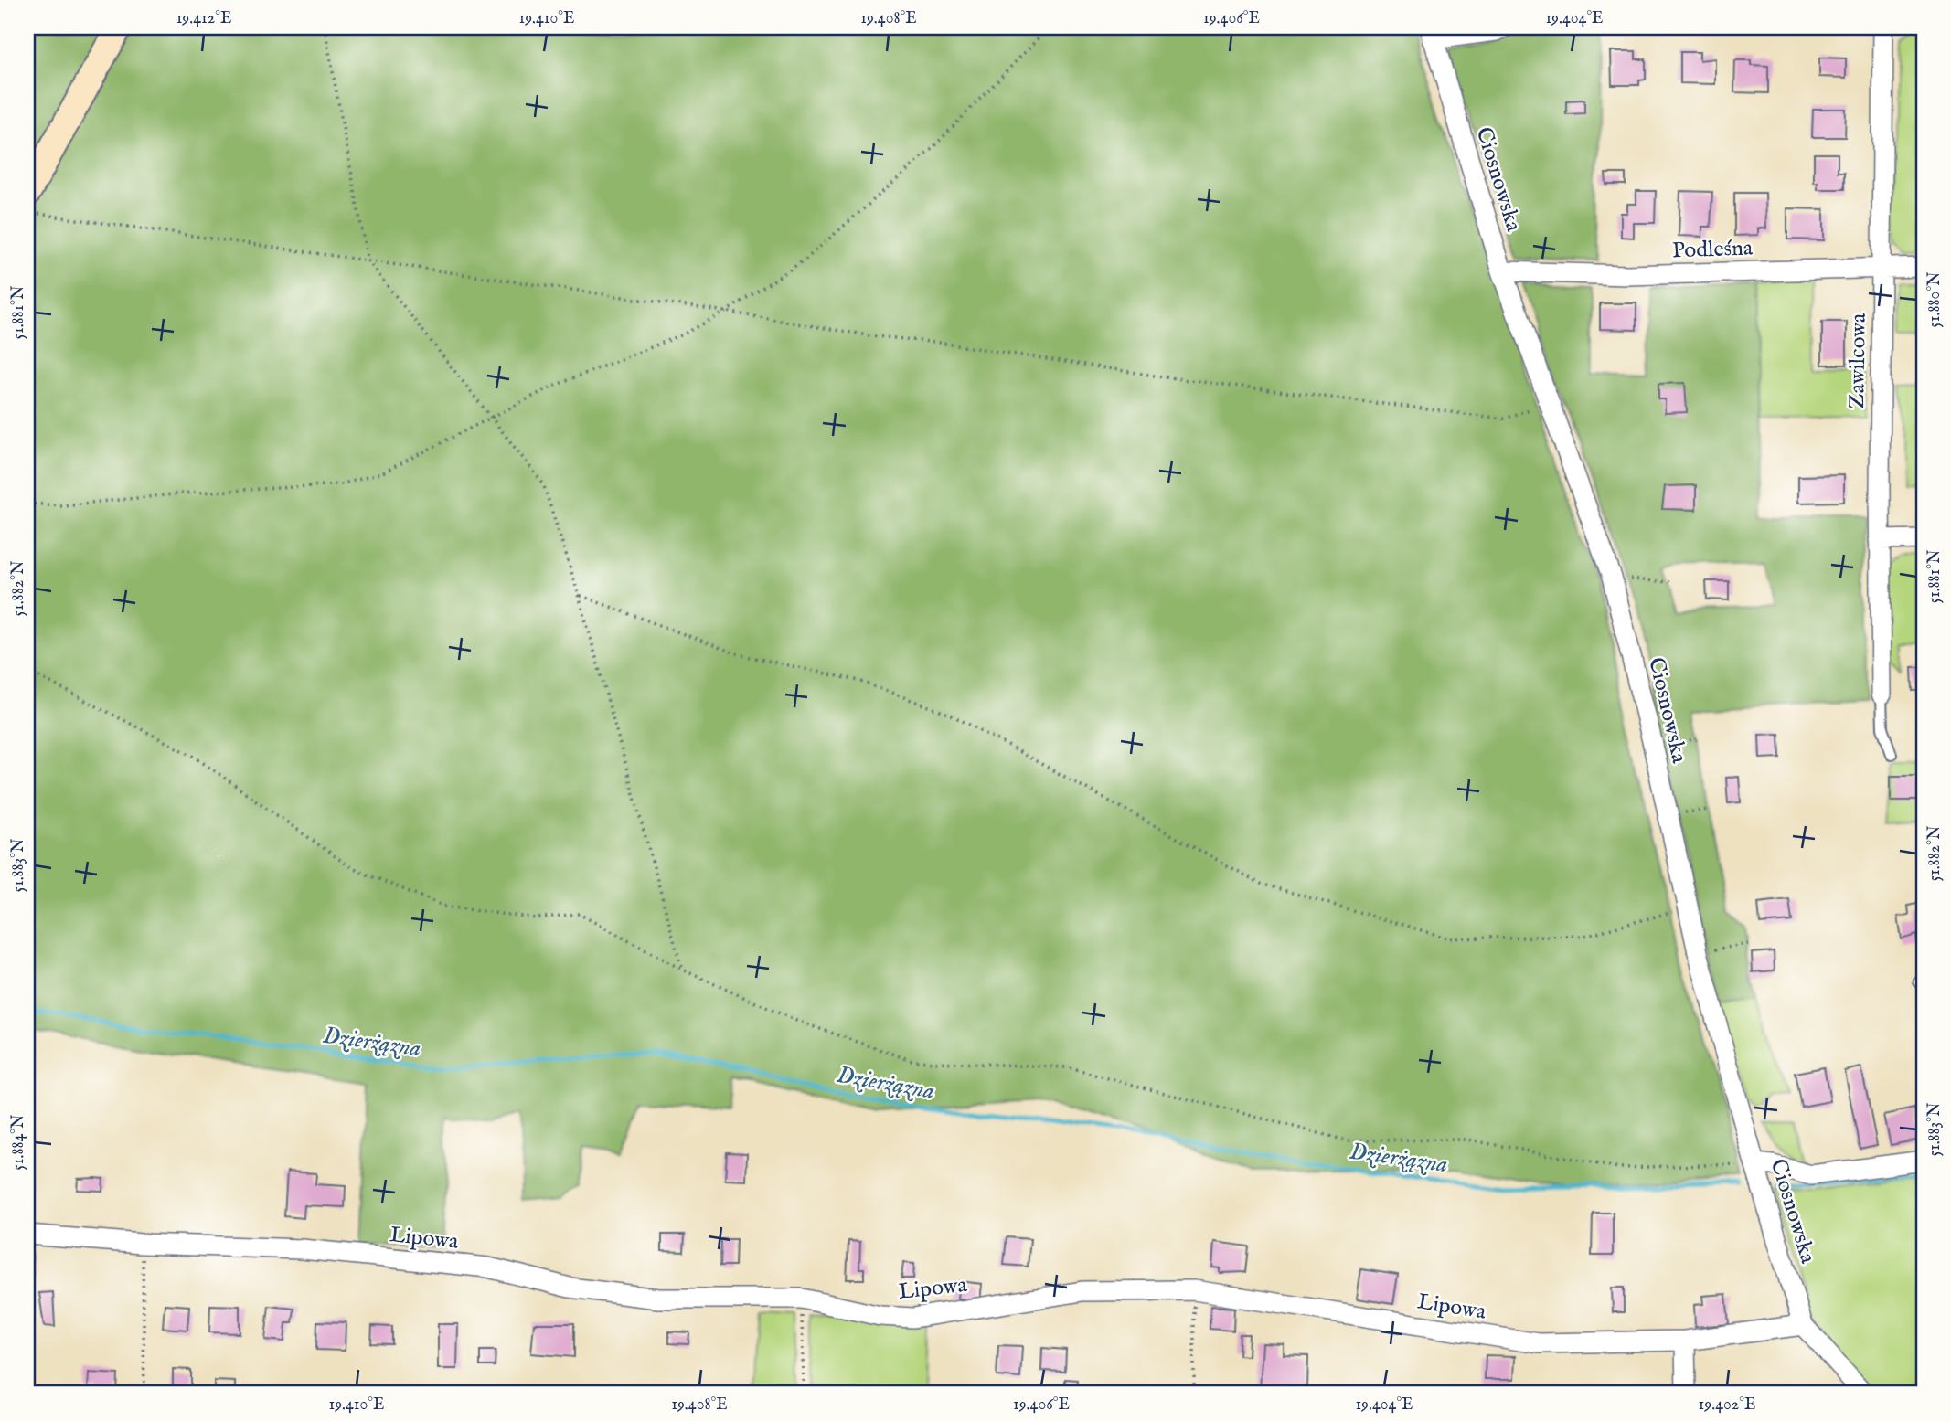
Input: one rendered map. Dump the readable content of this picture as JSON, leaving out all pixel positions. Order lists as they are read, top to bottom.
{
  "streets": {
    "street": [
      "Ciosnowska",
      "Podleśna",
      "Zawilcowa",
      "Lipowa"
    ]
  },
  "crossings": [
    ["Ciosnowska", "Podleśna"],
    ["Ciosnowska", "Lipowa"],
    ["Podleśna", "Zawilcowa"]
  ],
  "water": ["Dzierżązna"],
  "coordinates": [
    "19.412°E",
    "19.410°E",
    "19.408°E",
    "19.406°E",
    "19.404°E",
    "51.880°N",
    "51.881°N",
    "51.882°N",
    "51.883°N",
    "51.884°N",
    "19.402°E"
  ]
}
